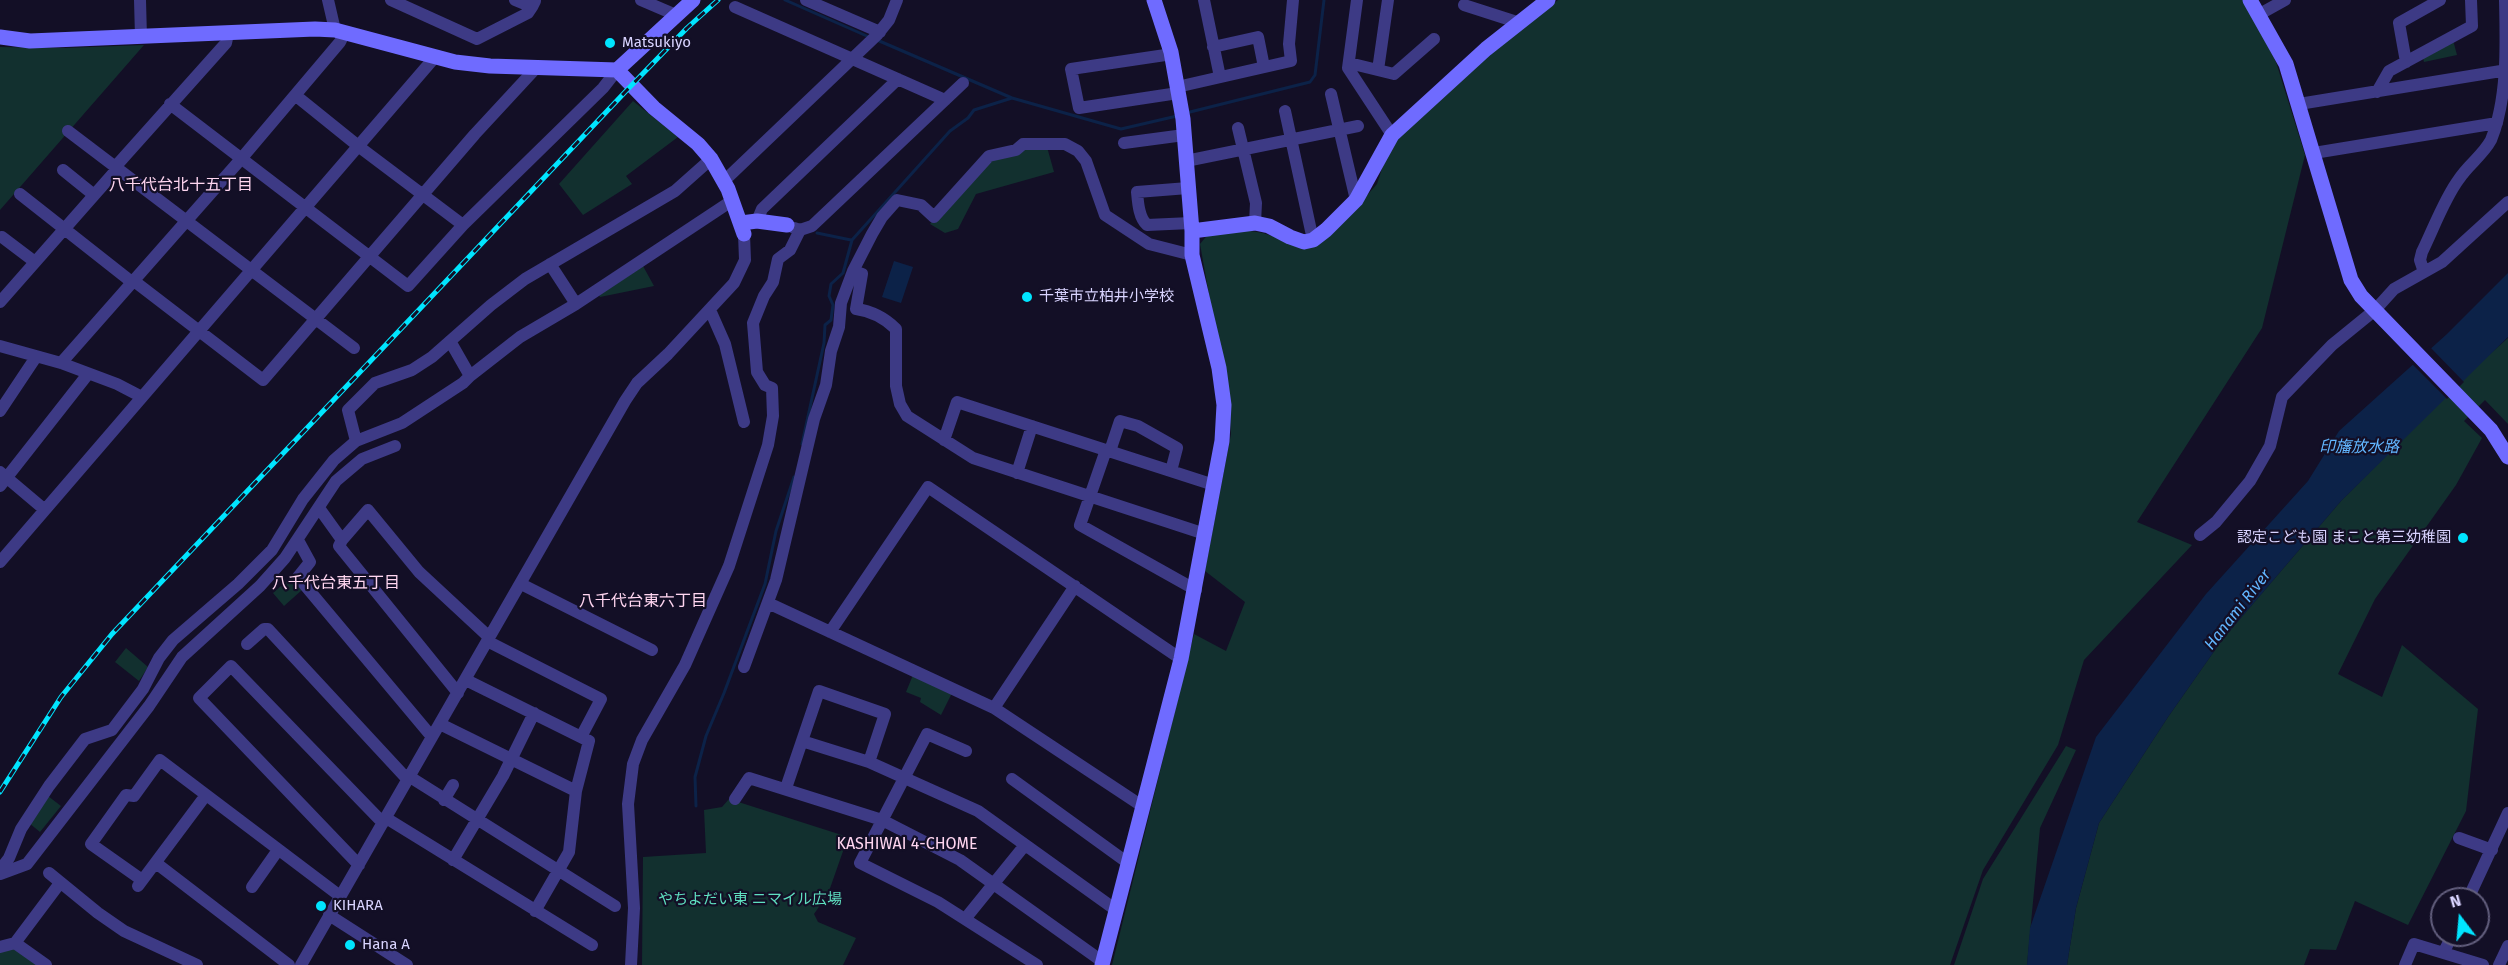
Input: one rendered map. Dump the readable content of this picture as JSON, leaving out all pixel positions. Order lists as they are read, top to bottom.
{
  "districts": [
    "八千代台北十五丁目",
    "八千代台東五丁目",
    "八千代台東六丁目",
    "KASHIWAI 4-CHOME"
  ],
  "water": ["印旛放水路", "Hanami River"],
  "parks": ["やちよだい東 ニマイル広場"],
  "places": [
    "Matsukiyo",
    "千葉市立柏井小学校",
    "認定こども園 まこと第三幼稚園",
    "KIHARA",
    "Hana A"
  ],
  "north": "top"
}
